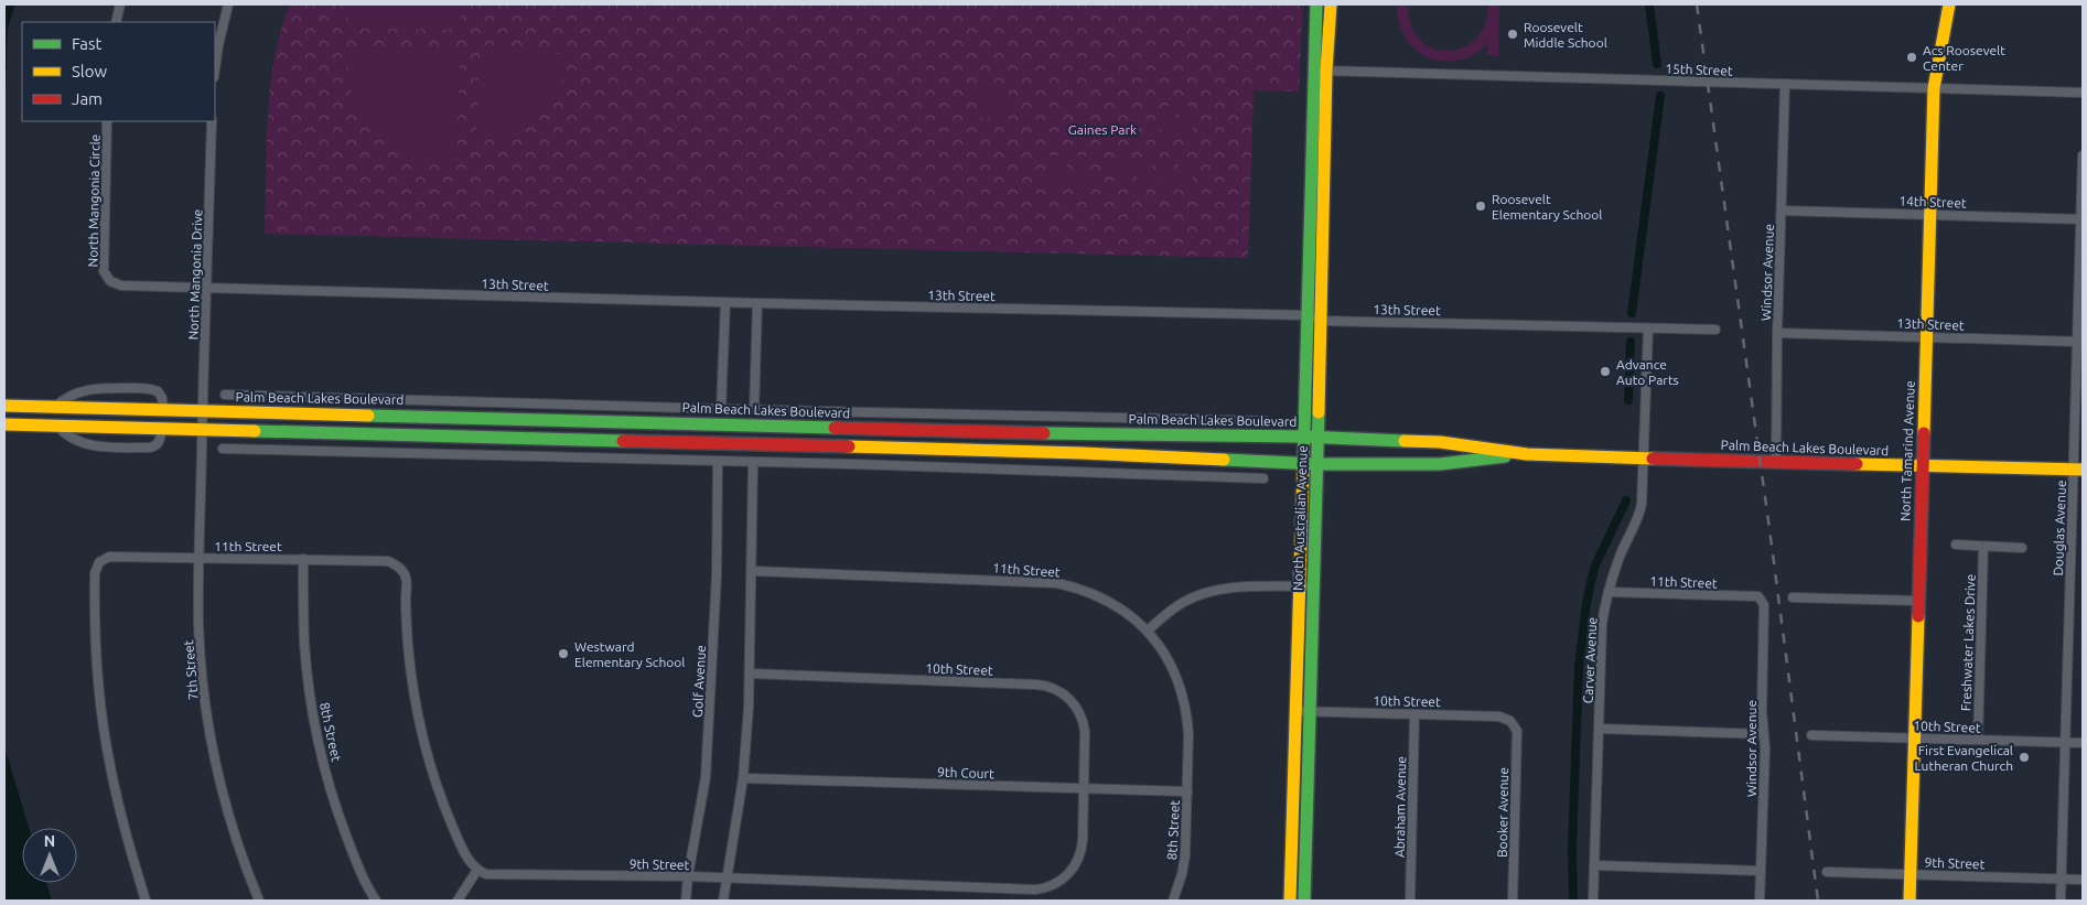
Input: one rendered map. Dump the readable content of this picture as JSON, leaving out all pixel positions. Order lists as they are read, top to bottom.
{
  "streets": {
    "main road": ["Palm Beach Lakes Boulevard", "North Tamarind Avenue", "North Australian Avenue"],
    "street": [
      "15th Street",
      "North Mangonia Circle",
      "14th Street",
      "Windsor Avenue",
      "North Mangonia Drive",
      "13th Street",
      "Douglas Avenue",
      "11th Street",
      "Freshwater Lakes Drive",
      "Carver Avenue",
      "10th Street",
      "7th Street",
      "Golf Avenue",
      "8th Street",
      "9th Court",
      "Abraham Avenue",
      "Booker Avenue",
      "9th Street"
    ]
  },
  "crossings": [
    ["15th Street", "Windsor Avenue"],
    ["15th Street", "North Tamarind Avenue"],
    ["15th Street", "North Australian Avenue"],
    ["North Mangonia Circle", "North Mangonia Drive"],
    ["North Mangonia Circle", "13th Street"],
    ["14th Street", "Windsor Avenue"],
    ["14th Street", "North Tamarind Avenue"],
    ["14th Street", "Douglas Avenue"],
    ["Windsor Avenue", "13th Street"],
    ["Windsor Avenue", "Palm Beach Lakes Boulevard"],
    ["Windsor Avenue", "11th Street"],
    ["North Mangonia Drive", "13th Street"],
    ["North Mangonia Drive", "Palm Beach Lakes Boulevard"],
    ["North Mangonia Drive", "7th Street"],
    ["13th Street", "North Tamarind Avenue"],
    ["13th Street", "North Australian Avenue"],
    ["13th Street", "Douglas Avenue"],
    ["13th Street", "Carver Avenue"],
    ["Palm Beach Lakes Boulevard", "North Tamarind Avenue"],
    ["Palm Beach Lakes Boulevard", "North Australian Avenue"],
    ["Palm Beach Lakes Boulevard", "Douglas Avenue"],
    ["Palm Beach Lakes Boulevard", "Carver Avenue"],
    ["Palm Beach Lakes Boulevard", "7th Street"],
    ["North Tamarind Avenue", "10th Street"],
    ["North Tamarind Avenue", "9th Street"],
    ["North Australian Avenue", "10th Street"],
    ["Douglas Avenue", "10th Street"],
    ["Douglas Avenue", "9th Street"],
    ["11th Street", "Carver Avenue"],
    ["11th Street", "7th Street"],
    ["11th Street", "8th Street"],
    ["11th Street", "9th Court"],
    ["11th Street", "9th Street"],
    ["Freshwater Lakes Drive", "10th Street"],
    ["10th Street", "9th Court"],
    ["10th Street", "Abraham Avenue"],
    ["10th Street", "Booker Avenue"],
    ["10th Street", "9th Street"],
    ["Golf Avenue", "9th Street"],
    ["8th Street", "9th Court"],
    ["9th Court", "9th Street"]
  ],
  "parks": ["Gaines Park"],
  "places": [
    "Roosevelt Middle School",
    "Acs Roosevelt Center",
    "Roosevelt Elementary School",
    "Advance Auto Parts",
    "Westward Elementary School",
    "First Evangelical Lutheran Church"
  ],
  "legend": ["Fast", "Slow", "Jam"],
  "north": "top"
}
